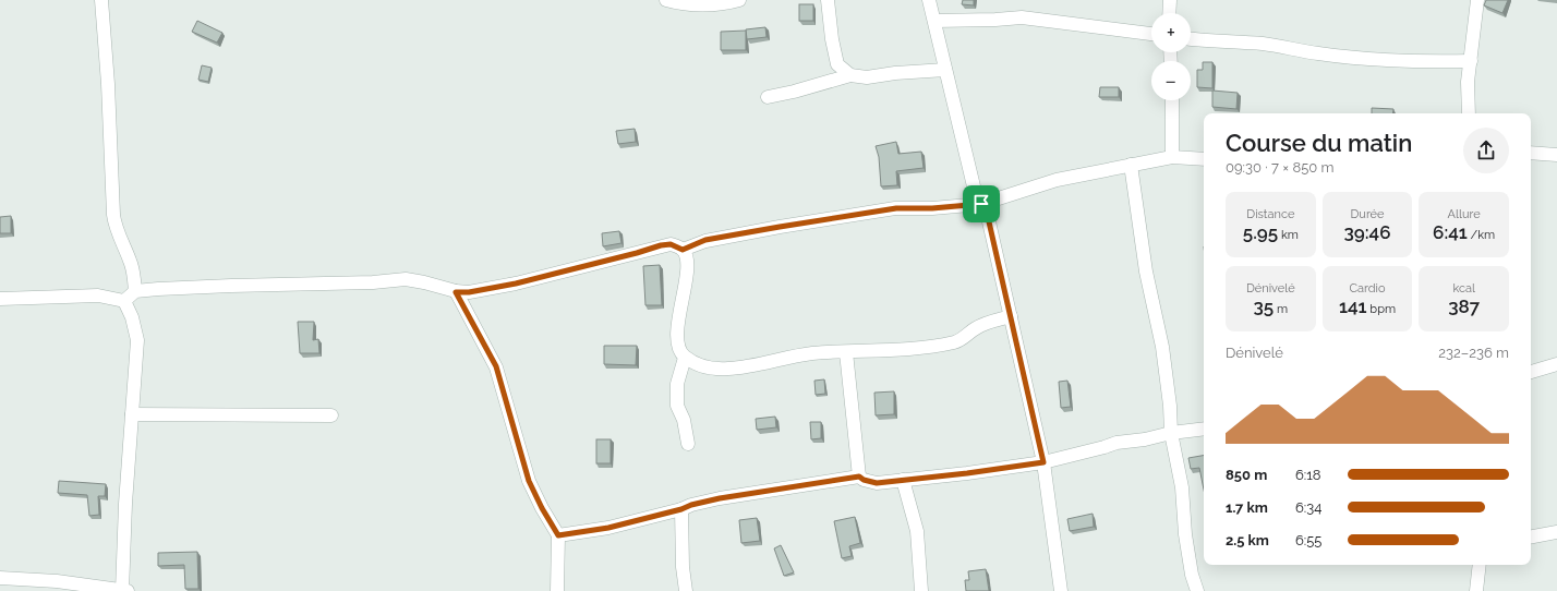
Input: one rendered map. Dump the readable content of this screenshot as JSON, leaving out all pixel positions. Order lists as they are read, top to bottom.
{
  "page": {
    "map_buttons": ["+", "−"],
    "heading": ["Course du matin", "09:30 · 7 × 850 m"],
    "stats": [
      ["Distance", "5.95 km"],
      ["Durée", "39:46"],
      ["Allure", "6:41 /km"],
      ["Dénivelé", "35 m"],
      ["Cardio", "141 bpm"],
      ["kcal", "387"]
    ],
    "chart": ["Dénivelé", "232–236 m"],
    "list": [
      {
        "name": "850 m",
        "note": "6:18"
      },
      {
        "name": "1.7 km",
        "note": "6:34"
      },
      {
        "name": "2.5 km",
        "note": "6:55"
      }
    ]
  }
}
